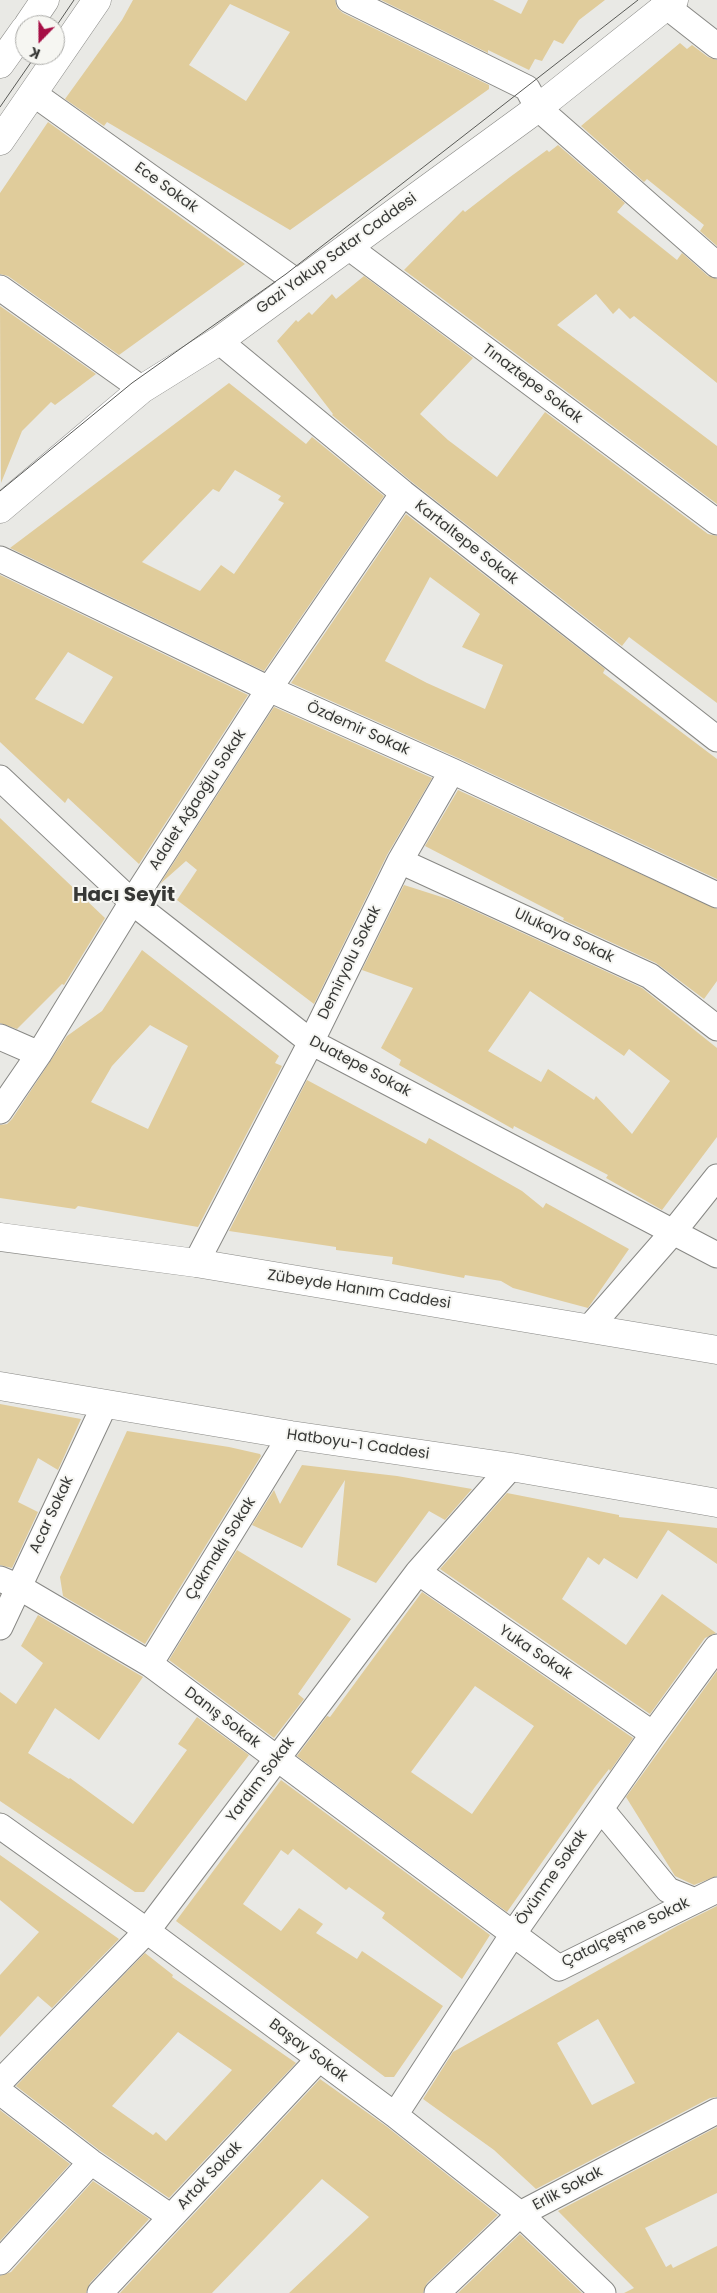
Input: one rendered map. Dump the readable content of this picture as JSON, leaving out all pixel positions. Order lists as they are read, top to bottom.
{
  "streets": {
    "main road": ["Gazi Yakup Satar Caddesi", "Zübeyde Hanım Caddesi", "Hatboyu-1 Caddesi"],
    "street": [
      "Ece Sokak",
      "Tınaztepe Sokak",
      "Kartaltepe Sokak",
      "Özdemir Sokak",
      "Adalet Ağaoğlu Sokak",
      "Ulukaya Sokak",
      "Demiryolu Sokak",
      "Duatepe Sokak",
      "Acar Sokak",
      "Çakmaklı Sokak",
      "Yuka Sokak",
      "Danış Sokak",
      "Yardım Sokak",
      "Övünme Sokak",
      "Çatalçeşme Sokak",
      "Başay Sokak",
      "Artok Sokak",
      "Erlik Sokak"
    ]
  },
  "crossings": [
    ["Ece Sokak", "Gazi Yakup Satar Caddesi"],
    ["Gazi Yakup Satar Caddesi", "Tınaztepe Sokak"],
    ["Gazi Yakup Satar Caddesi", "Kartaltepe Sokak"],
    ["Kartaltepe Sokak", "Adalet Ağaoğlu Sokak"],
    ["Özdemir Sokak", "Adalet Ağaoğlu Sokak"],
    ["Özdemir Sokak", "Demiryolu Sokak"],
    ["Adalet Ağaoğlu Sokak", "Duatepe Sokak"],
    ["Ulukaya Sokak", "Demiryolu Sokak"],
    ["Demiryolu Sokak", "Duatepe Sokak"],
    ["Demiryolu Sokak", "Zübeyde Hanım Caddesi"],
    ["Hatboyu-1 Caddesi", "Acar Sokak"],
    ["Hatboyu-1 Caddesi", "Çakmaklı Sokak"],
    ["Hatboyu-1 Caddesi", "Yardım Sokak"],
    ["Acar Sokak", "Danış Sokak"],
    ["Çakmaklı Sokak", "Danış Sokak"],
    ["Yuka Sokak", "Yardım Sokak"],
    ["Yuka Sokak", "Övünme Sokak"],
    ["Danış Sokak", "Yardım Sokak"],
    ["Danış Sokak", "Övünme Sokak"],
    ["Danış Sokak", "Çatalçeşme Sokak"],
    ["Yardım Sokak", "Başay Sokak"],
    ["Övünme Sokak", "Çatalçeşme Sokak"],
    ["Övünme Sokak", "Başay Sokak"],
    ["Başay Sokak", "Artok Sokak"],
    ["Başay Sokak", "Erlik Sokak"]
  ],
  "districts": ["Hacı Seyit"],
  "north": "bottom"
}
